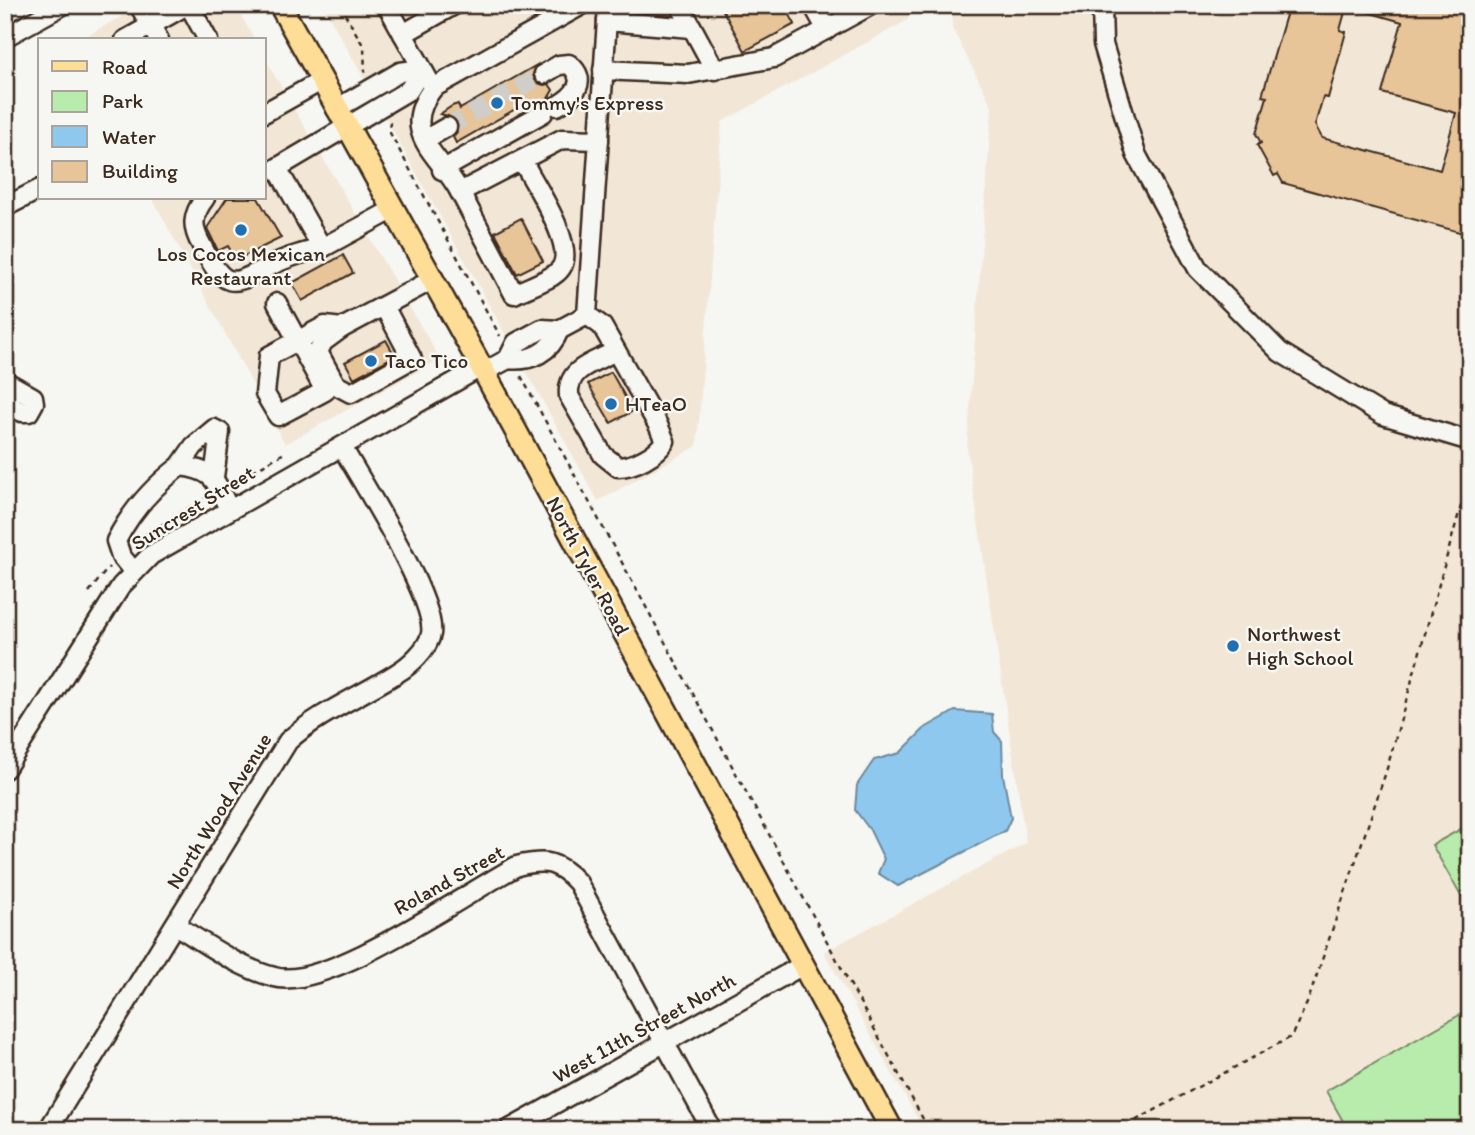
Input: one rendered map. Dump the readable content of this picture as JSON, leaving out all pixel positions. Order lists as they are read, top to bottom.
{
  "streets": {
    "main road": ["North Tyler Road"],
    "street": [
      "Suncrest Street",
      "North Wood Avenue",
      "Roland Street",
      "West 11th Street North"
    ]
  },
  "crossings": [
    ["Suncrest Street", "North Tyler Road"],
    ["Suncrest Street", "North Wood Avenue"],
    ["North Tyler Road", "West 11th Street North"],
    ["North Wood Avenue", "Roland Street"],
    ["Roland Street", "West 11th Street North"]
  ],
  "places": [
    "Tommy's Express",
    "Los Cocos Mexican Restaurant",
    "Taco Tico",
    "HTeaO",
    "Northwest High School"
  ],
  "legend": [
    "Road",
    "Park",
    "Water",
    "Building"
  ]
}
